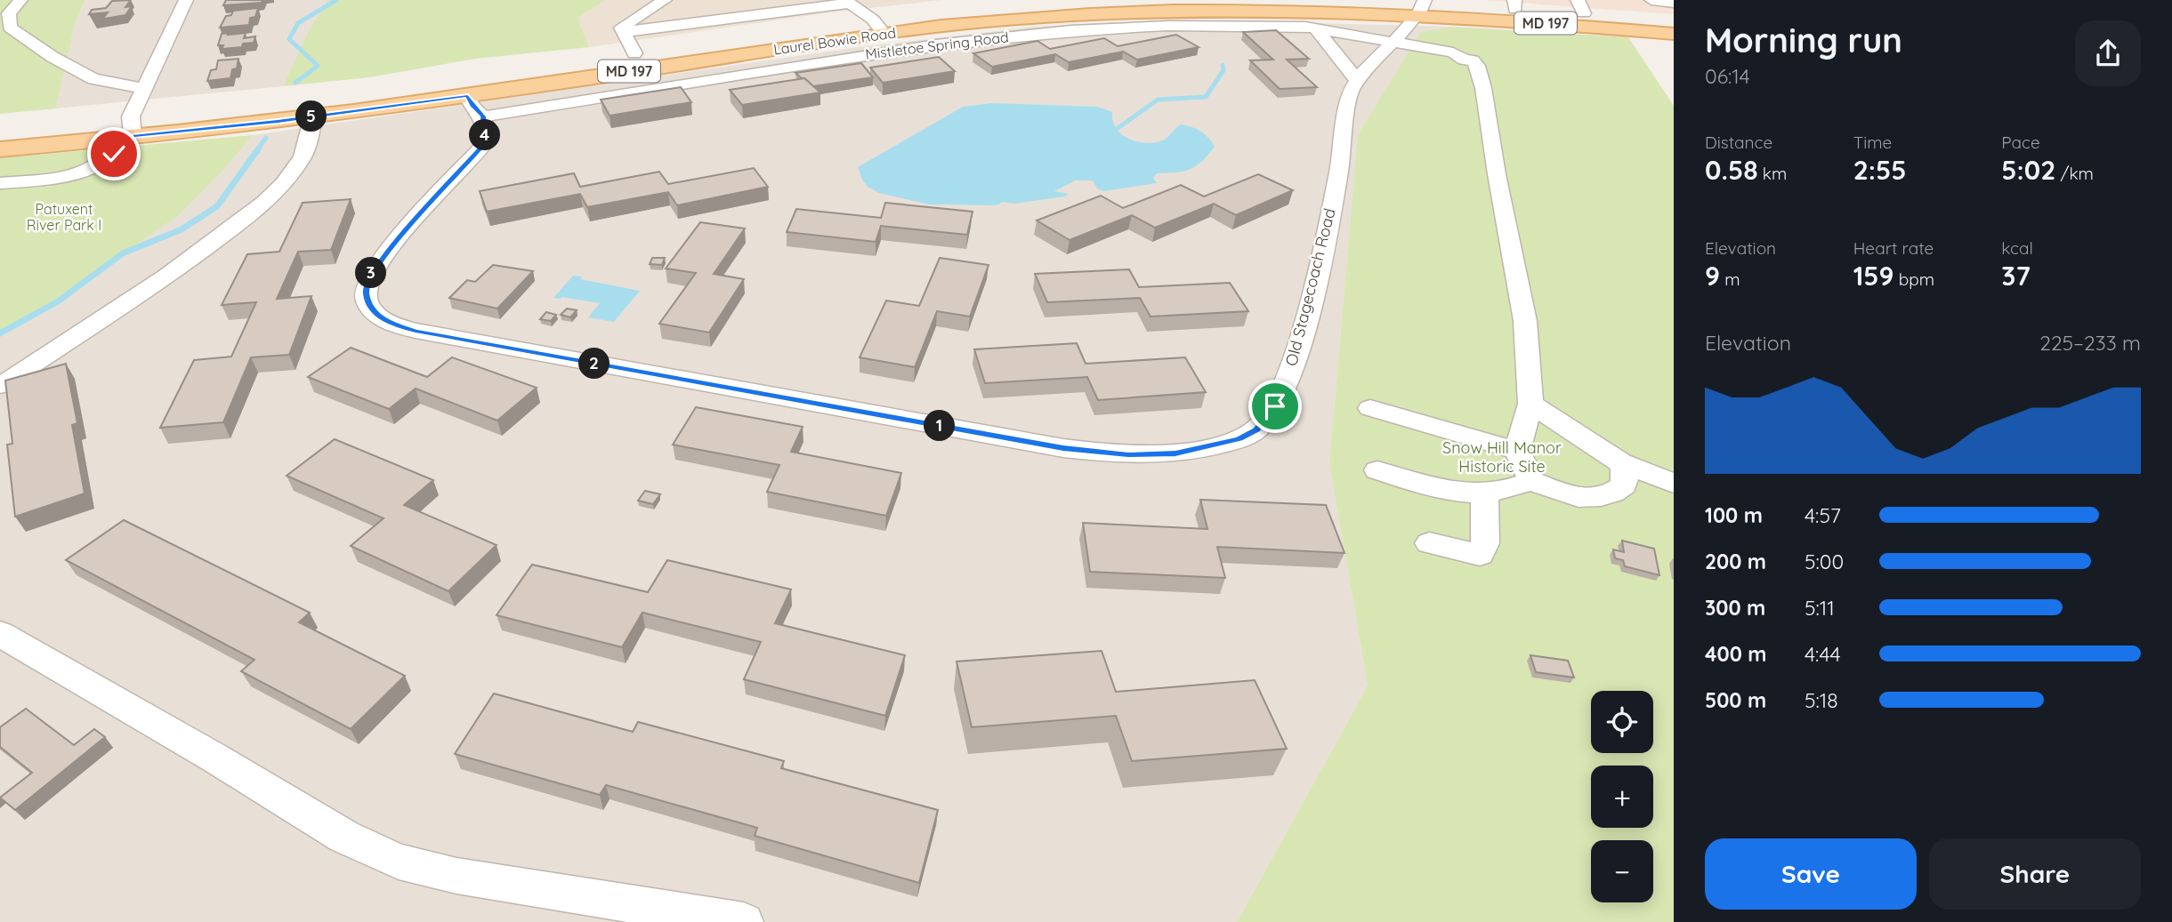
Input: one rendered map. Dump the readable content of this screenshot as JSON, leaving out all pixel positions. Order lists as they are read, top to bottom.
{
  "streets": {
    "main road": ["MD 197", "Laurel Bowie Road"],
    "street": ["Mistletoe Spring Road", "Old Stagecoach Road"]
  },
  "crossings": [
    ["Laurel Bowie Road", "Old Stagecoach Road"],
    ["Mistletoe Spring Road", "Old Stagecoach Road"]
  ],
  "parks": ["Patuxent River Park I", "Snow Hill Manor Historic Site"],
  "page": {
    "heading": ["Morning run", "06:14"],
    "pins": [
      "5",
      "4",
      "3",
      "2",
      "1"
    ],
    "stats": [
      ["Distance", "0.58 km"],
      ["Time", "2:55"],
      ["Pace", "5:02 /km"],
      ["Elevation", "9 m"],
      ["Heart rate", "159 bpm"],
      ["kcal", "37"]
    ],
    "chart": ["Elevation", "225–233 m"],
    "list": [
      {
        "name": "100 m",
        "note": "4:57"
      },
      {
        "name": "200 m",
        "note": "5:00"
      },
      {
        "name": "300 m",
        "note": "5:11"
      },
      {
        "name": "400 m",
        "note": "4:44"
      },
      {
        "name": "500 m",
        "note": "5:18"
      }
    ],
    "map_buttons": ["+", "−"],
    "buttons": ["Save", "Share"]
  }
}
